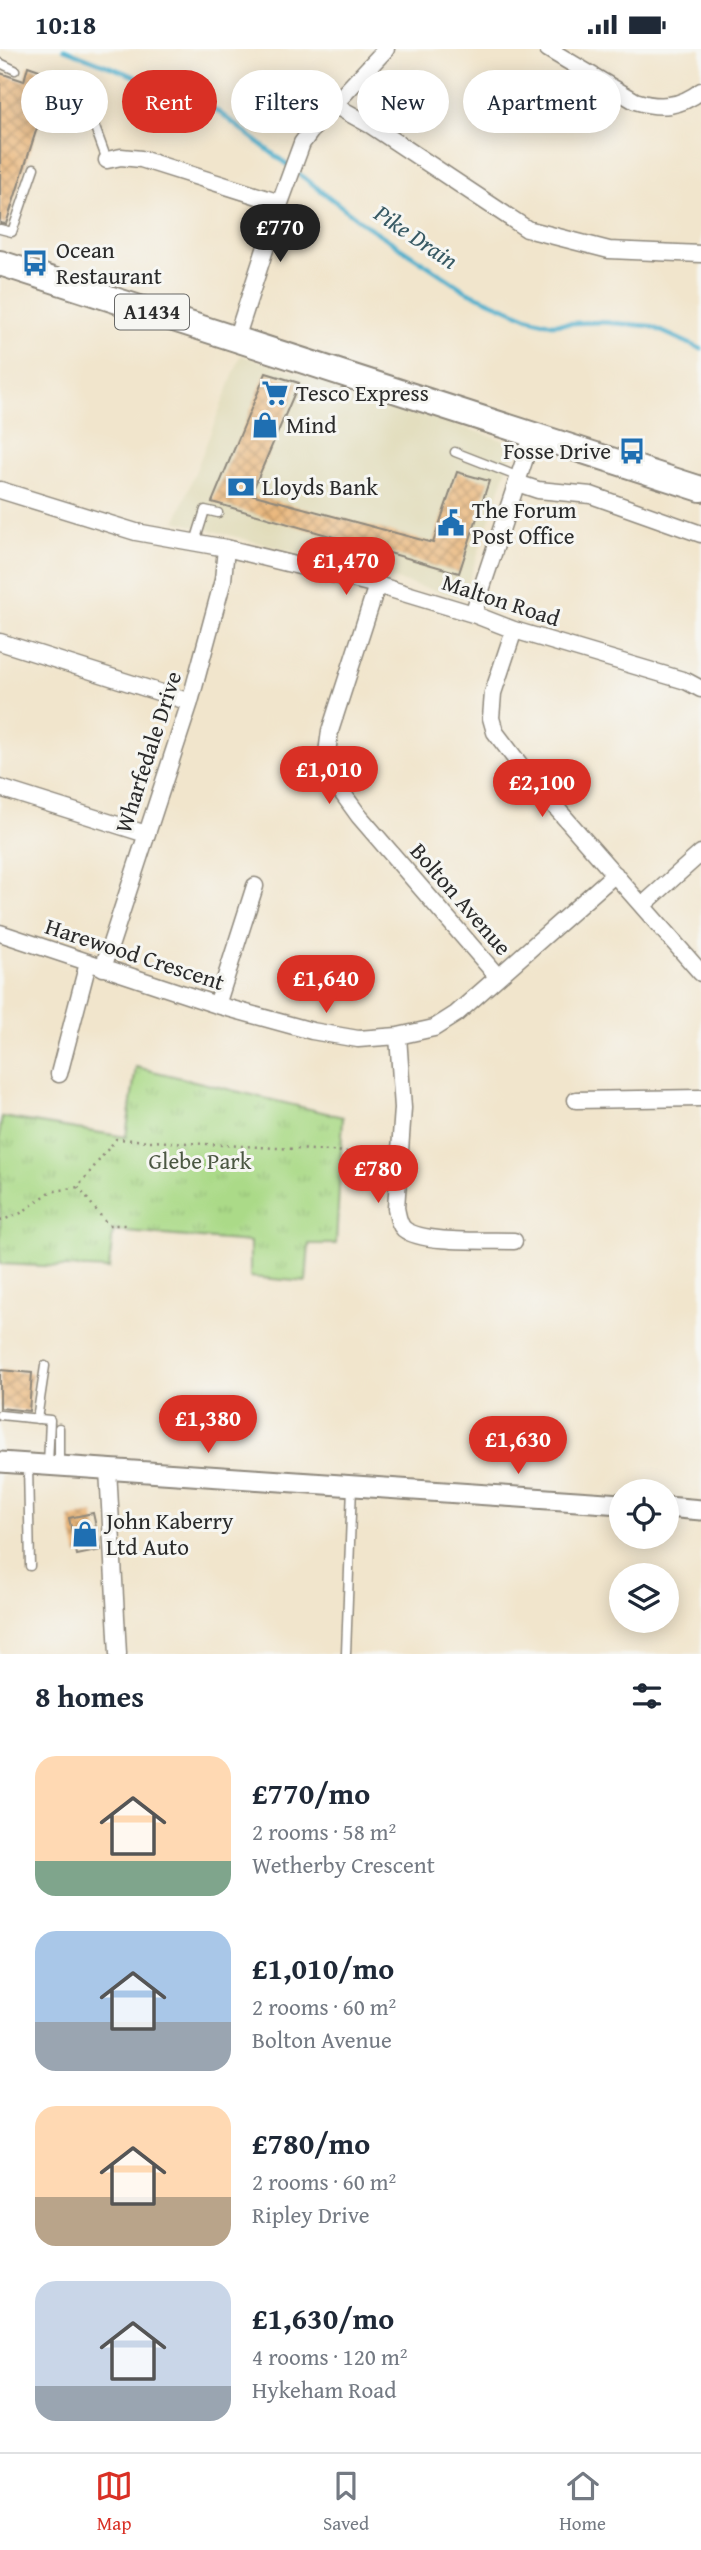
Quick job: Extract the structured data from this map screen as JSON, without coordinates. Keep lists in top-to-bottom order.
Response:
{
  "streets": {
    "main road": ["A1434"],
    "street": [
      "Malton Road",
      "Wharfedale Drive",
      "Bolton Avenue",
      "Harewood Crescent"
    ]
  },
  "crossings": [
    ["Malton Road", "Wharfedale Drive"],
    ["Malton Road", "Bolton Avenue"],
    ["Wharfedale Drive", "Harewood Crescent"],
    ["Bolton Avenue", "Harewood Crescent"]
  ],
  "water": ["Pike Drain"],
  "parks": ["Glebe Park"],
  "places": {
    "bus stop": ["Ocean Restaurant", "Fosse Drive"],
    "supermarket": ["Tesco Express"],
    "shop": ["Mind", "John Kaberry Ltd Auto"],
    "bank": ["Lloyds Bank"],
    "public building": ["The Forum Post Office"]
  },
  "page": {
    "status": "10:18",
    "chip": [
      "Buy",
      "Rent",
      "Filters",
      "New",
      "Apartment"
    ],
    "price": [
      "£770",
      "£1,470",
      "£1,010",
      "£2,100",
      "£1,640",
      "£780",
      "£1,380",
      "£1,630"
    ],
    "heading": "8 homes",
    "list": [
      {
        "name": "£770/mo",
        "note": "2 rooms · 58 m² · Wetherby Crescent"
      },
      {
        "name": "£1,010/mo",
        "note": "2 rooms · 60 m² · Bolton Avenue"
      },
      {
        "name": "£780/mo",
        "note": "2 rooms · 60 m² · Ripley Drive"
      },
      {
        "name": "£1,630/mo",
        "note": "4 rooms · 120 m² · Hykeham Road"
      }
    ],
    "tabs": ["Map", "Saved", "Home"]
  }
}
